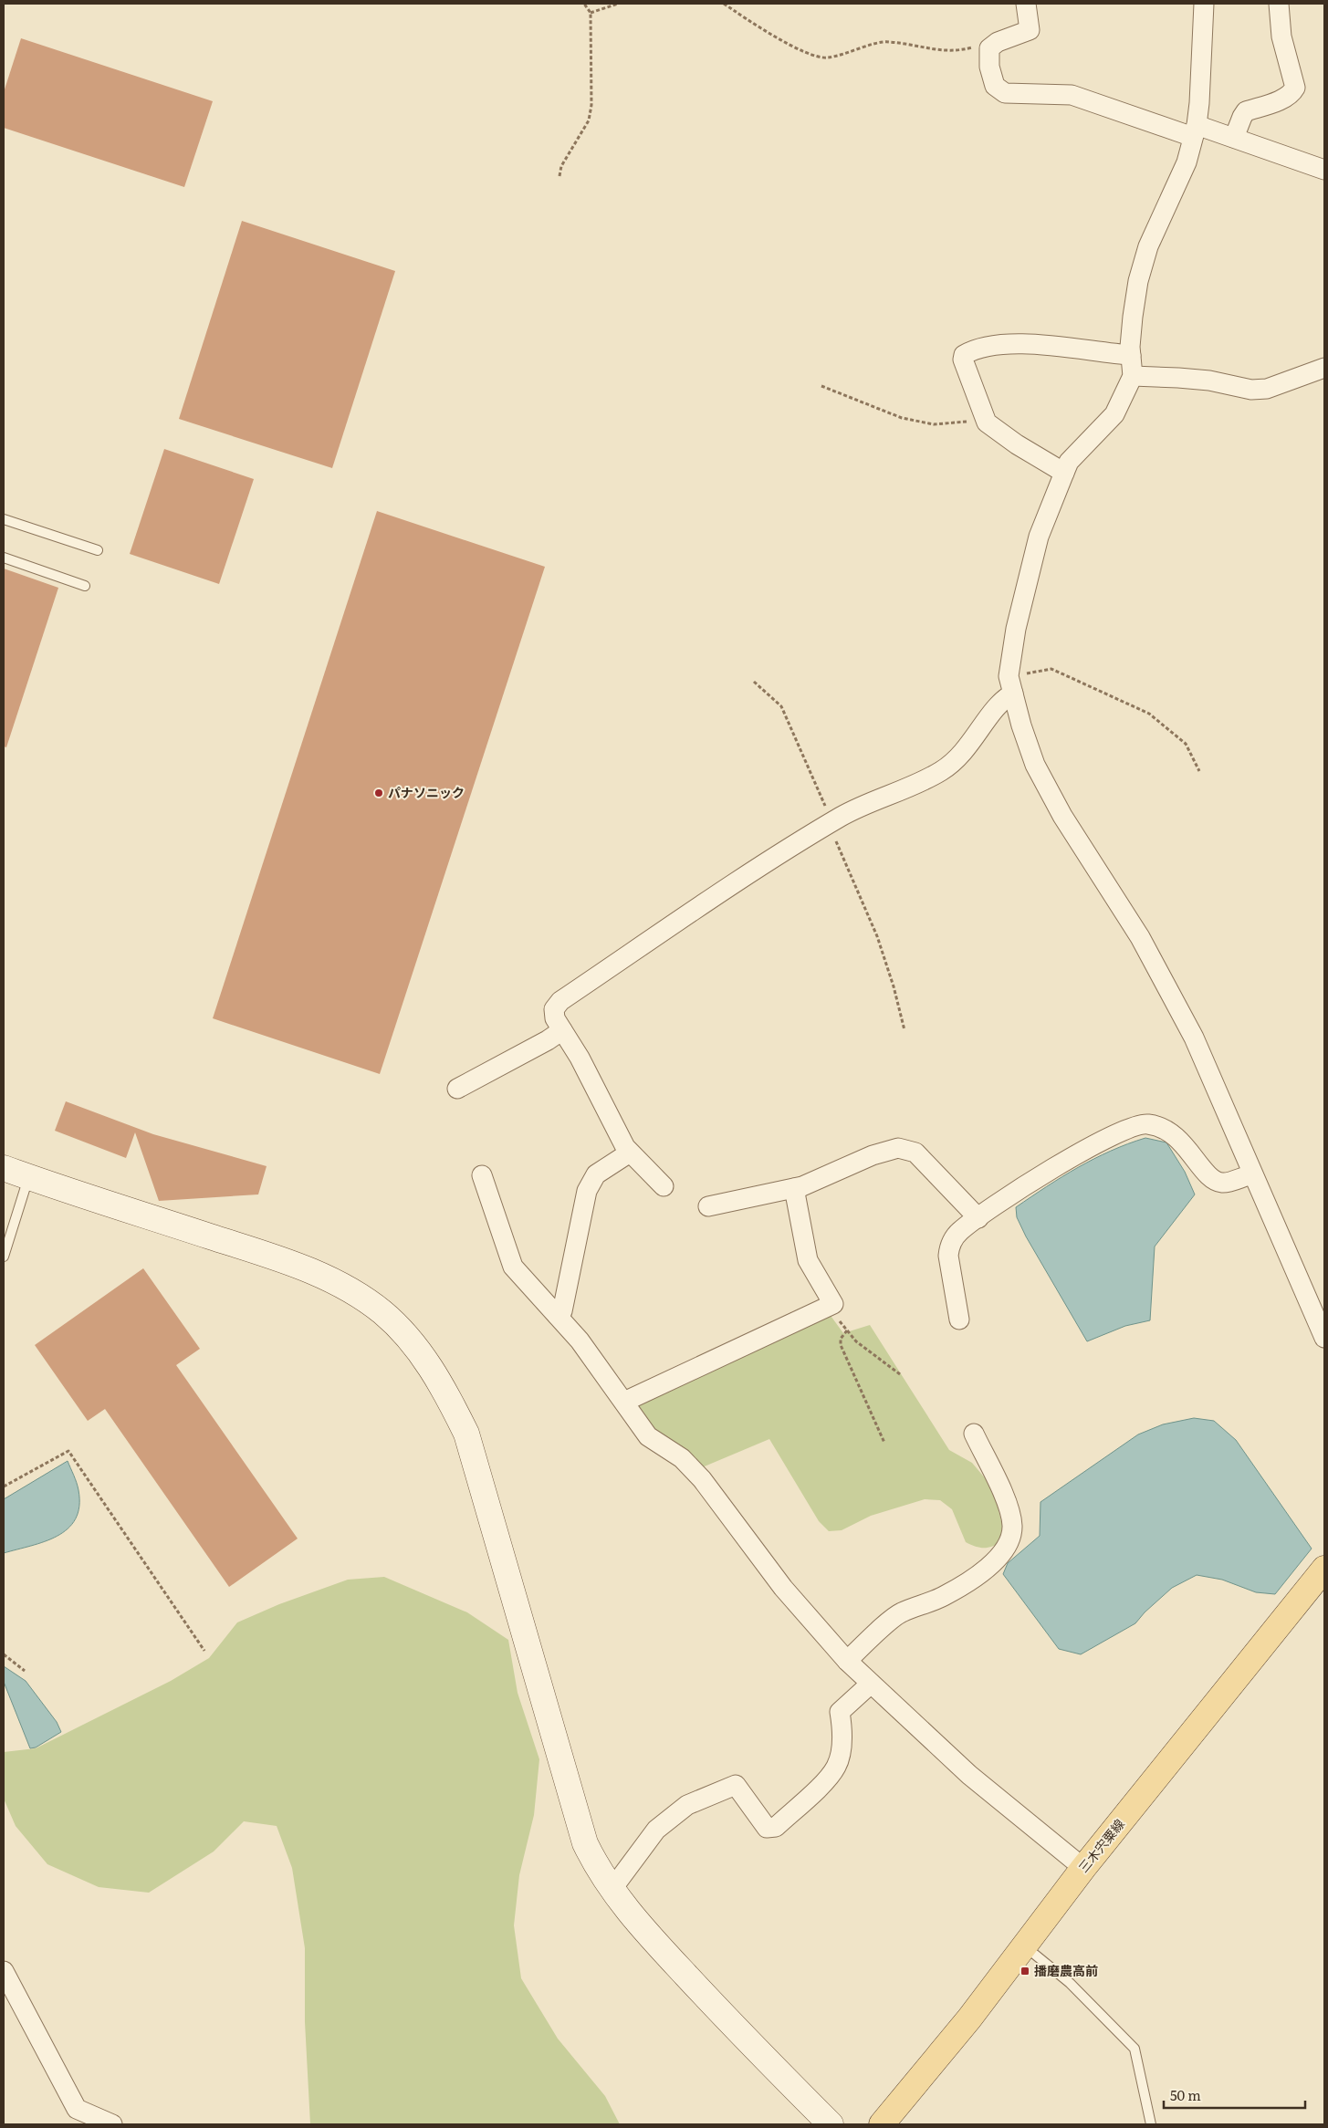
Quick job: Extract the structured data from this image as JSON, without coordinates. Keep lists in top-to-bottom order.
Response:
{
  "streets": {
    "main road": ["三木宍粟線"]
  },
  "places": {
    "other": ["パナソニック"],
    "transit": ["播磨農高前"]
  },
  "scale_bar": "50 m"
}
